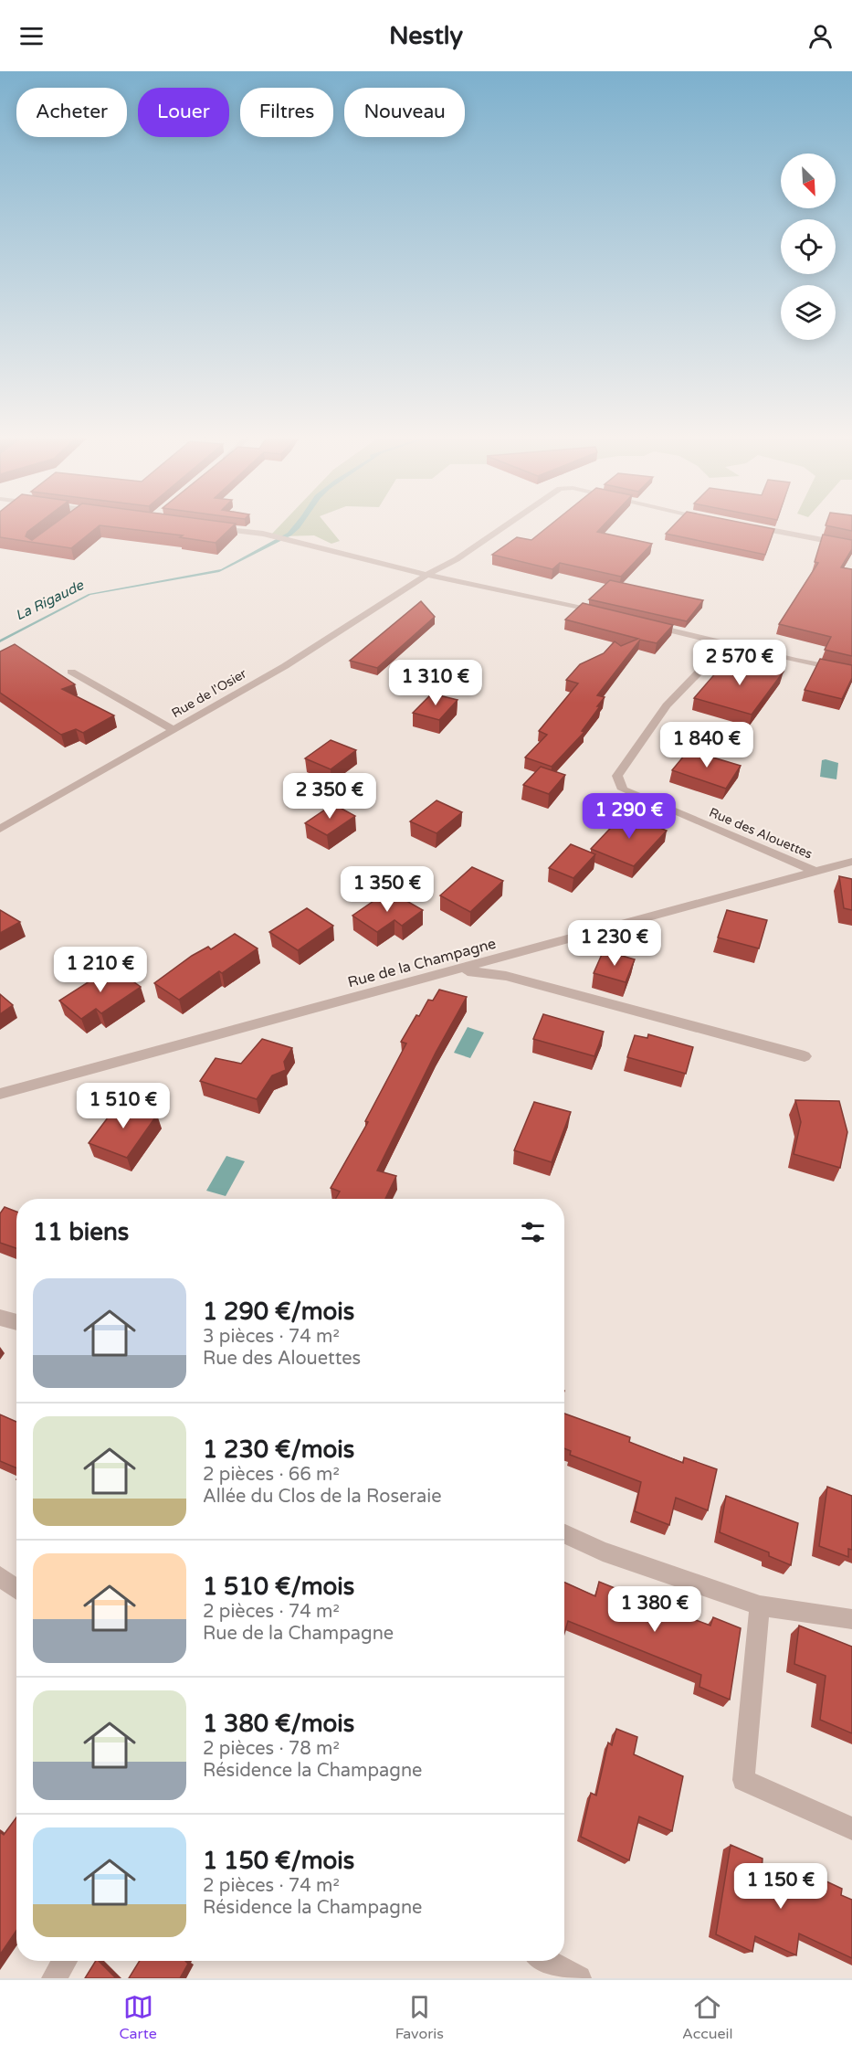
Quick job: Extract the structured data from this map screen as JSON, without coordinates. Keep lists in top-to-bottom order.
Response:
{
  "streets": {
    "street": ["Rue de l'Osier", "Rue des Alouettes", "Rue de la Champagne"]
  },
  "crossings": [
    ["Rue des Alouettes", "Rue de la Champagne"]
  ],
  "water": ["La Rigaude"],
  "north": "bottom right",
  "page": {
    "header": "Nestly",
    "chip": [
      "Acheter",
      "Louer",
      "Filtres",
      "Nouveau"
    ],
    "price": [
      "2 570 €",
      "1 310 €",
      "1 840 €",
      "2 350 €",
      "1 290 €",
      "1 350 €",
      "1 230 €",
      "1 210 €",
      "1 510 €",
      "1 380 €",
      "1 150 €"
    ],
    "heading": "11 biens",
    "list": [
      {
        "name": "1 290 €/mois",
        "note": "3 pièces · 74 m² · Rue des Alouettes"
      },
      {
        "name": "1 230 €/mois",
        "note": "2 pièces · 66 m² · Allée du Clos de la Roseraie"
      },
      {
        "name": "1 510 €/mois",
        "note": "2 pièces · 74 m² · Rue de la Champagne"
      },
      {
        "name": "1 380 €/mois",
        "note": "2 pièces · 78 m² · Résidence la Champagne"
      },
      {
        "name": "1 150 €/mois",
        "note": "2 pièces · 74 m² · Résidence la Champagne"
      }
    ],
    "tabs": ["Carte", "Favoris", "Accueil"]
  }
}
